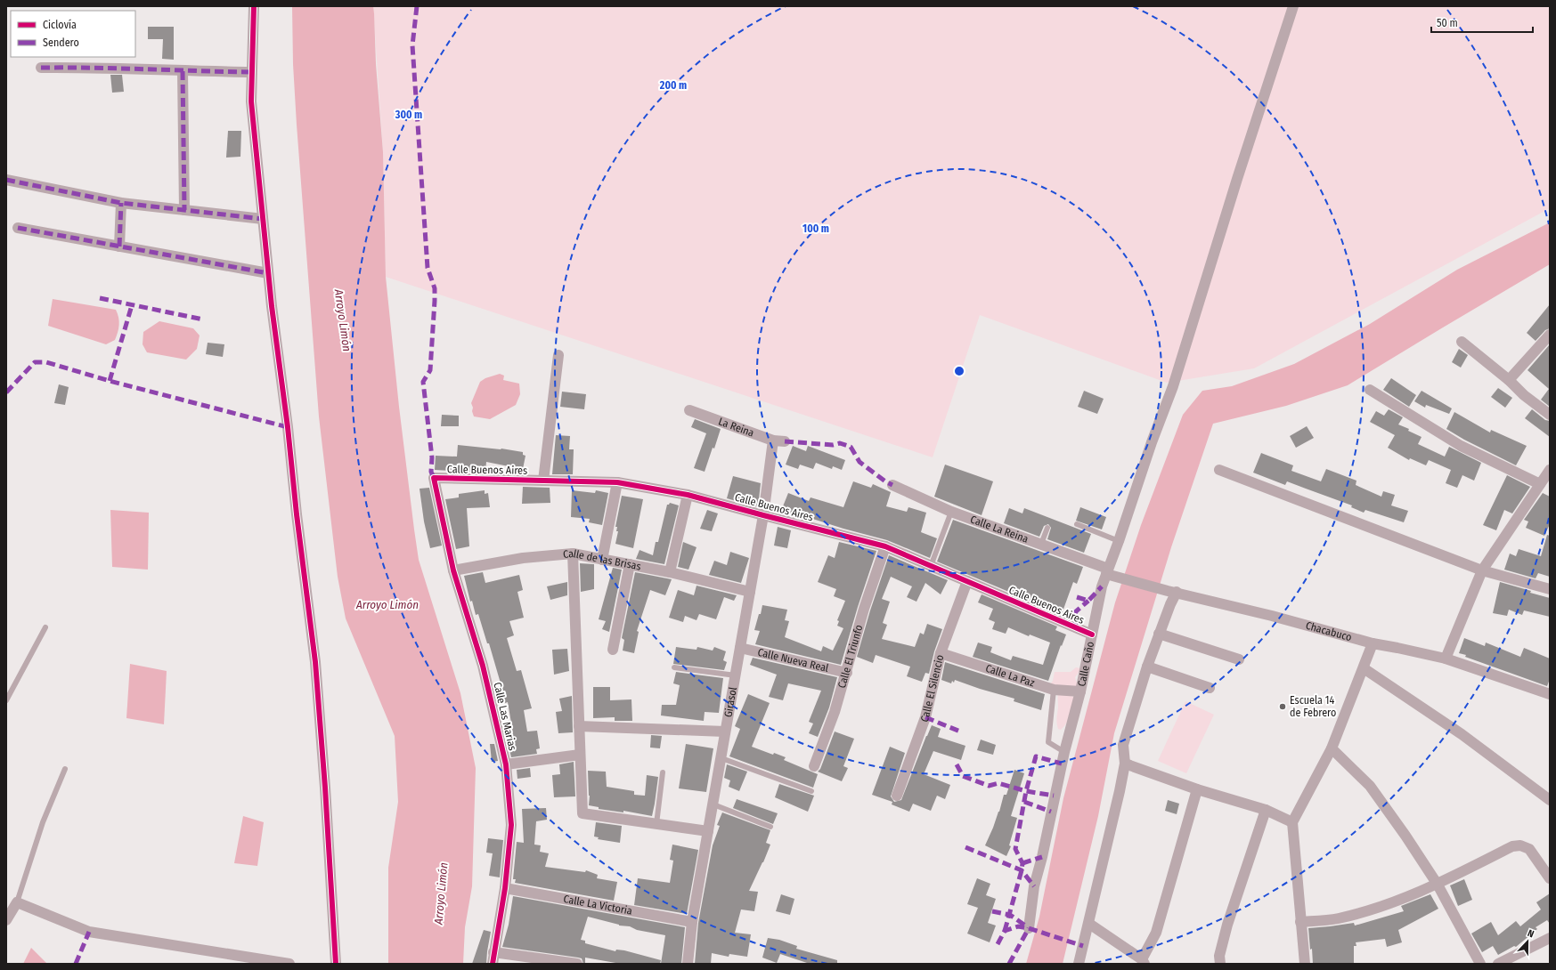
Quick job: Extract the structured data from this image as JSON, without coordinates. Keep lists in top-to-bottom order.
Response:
{
  "streets": {
    "street": [
      "La Reina",
      "Calle Buenos Aires",
      "Calle La Reina",
      "Calle de las Brisas",
      "Chacabuco",
      "Calle El Triunfo",
      "Calle Nueva Real",
      "Calle Caño",
      "Calle La Paz",
      "Calle El Silencio",
      "Girasol",
      "Calle Las Marias",
      "Calle La Victoria"
    ]
  },
  "crossings": [
    ["La Reina", "Girasol"],
    ["Calle Buenos Aires", "Calle El Triunfo"],
    ["Calle Buenos Aires", "Calle Caño"],
    ["Calle Buenos Aires", "Calle El Silencio"],
    ["Calle Buenos Aires", "Girasol"],
    ["Calle Buenos Aires", "Calle Las Marias"],
    ["Calle La Reina", "Chacabuco"],
    ["Calle La Reina", "Calle Caño"],
    ["Calle de las Brisas", "Girasol"],
    ["Calle de las Brisas", "Calle Las Marias"],
    ["Chacabuco", "Calle Caño"],
    ["Calle El Triunfo", "Calle Nueva Real"],
    ["Calle Nueva Real", "Girasol"],
    ["Calle Caño", "Calle La Paz"],
    ["Calle La Paz", "Calle El Silencio"],
    ["Girasol", "Calle La Victoria"],
    ["Calle Las Marias", "Calle La Victoria"]
  ],
  "water": ["Arroyo Limón"],
  "places": ["Escuela 14 de Febrero"],
  "legend": ["Ciclovía", "Sendero"],
  "scale_bar": "50 m",
  "north": "top",
  "rings": ["200 m", "300 m", "100 m"]
}
